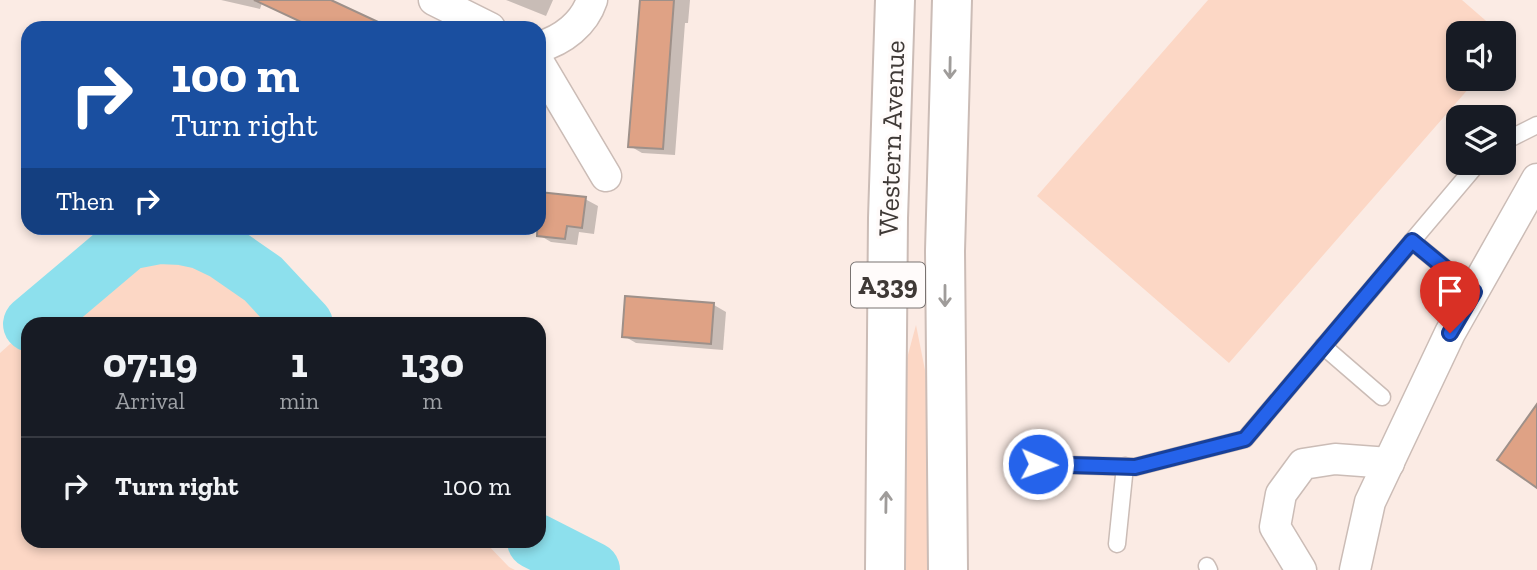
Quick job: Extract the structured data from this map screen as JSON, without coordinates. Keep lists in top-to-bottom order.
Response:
{
  "streets": {
    "highway": ["Western Avenue", "A339"]
  },
  "page": {
    "turn": ["100 m", "Turn right"],
    "then": "Then",
    "eta": [
      "07:19",
      "Arrival",
      "1",
      "min",
      "130",
      "m"
    ],
    "list": [
      {
        "name": "Turn right",
        "value": "100 m"
      }
    ]
  }
}
